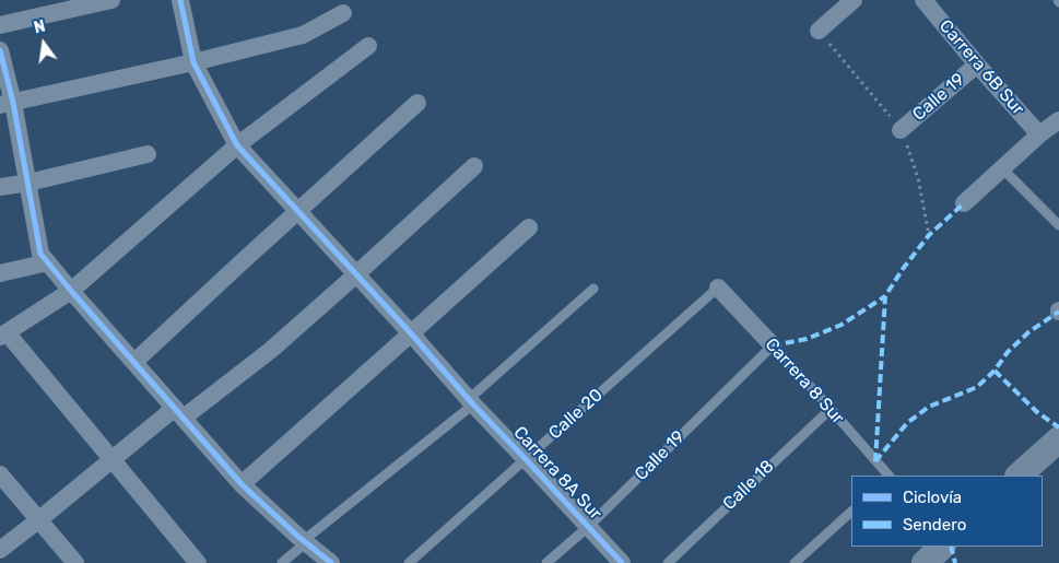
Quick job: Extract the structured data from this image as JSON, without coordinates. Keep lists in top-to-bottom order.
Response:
{
  "streets": {
    "street": [
      "Carrera 6B Sur",
      "Calle 19",
      "Carrera 8 Sur",
      "Carrera 8A Sur"
    ],
    "lane": ["Calle 20", "Calle 18"]
  },
  "crossings": [
    ["Carrera 6B Sur", "Calle 19"],
    ["Calle 19", "Carrera 8 Sur"],
    ["Calle 19", "Carrera 8A Sur"],
    ["Carrera 8 Sur", "Calle 20"],
    ["Carrera 8 Sur", "Calle 18"],
    ["Calle 20", "Carrera 8A Sur"]
  ],
  "legend": ["Ciclovía", "Sendero"],
  "north": "top"
}
